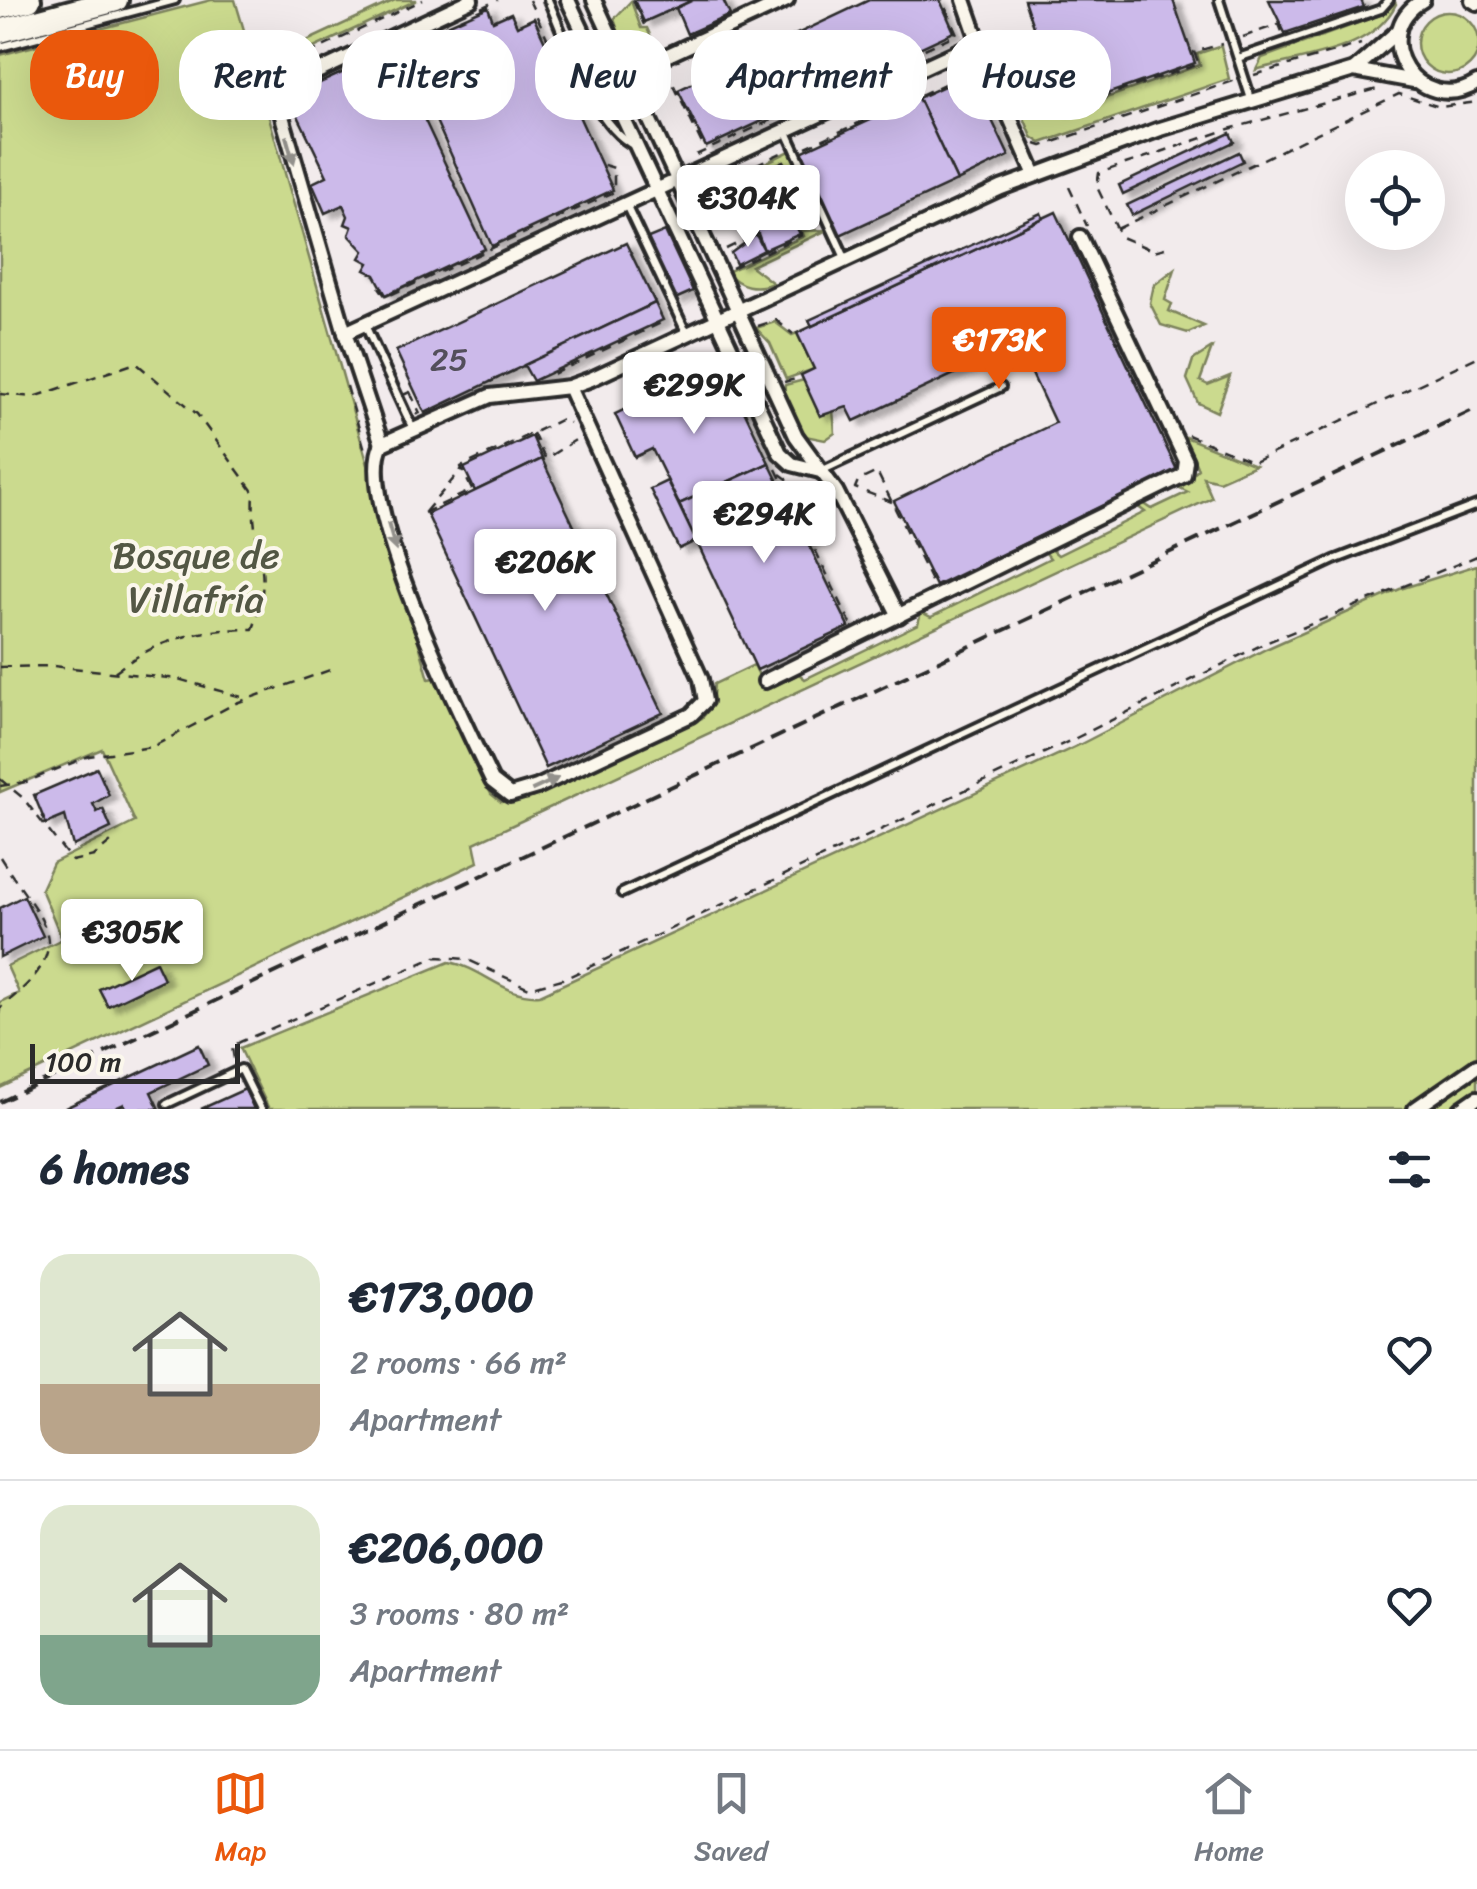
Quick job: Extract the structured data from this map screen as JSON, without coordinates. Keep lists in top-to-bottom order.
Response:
{
  "parks": ["Bosque de Villafría"],
  "house_numbers": ["25"],
  "scale_bar": "100 m",
  "page": {
    "chip": [
      "Buy",
      "Rent",
      "Filters",
      "New",
      "Apartment",
      "House"
    ],
    "price": [
      "€304K",
      "€173K",
      "€299K",
      "€294K",
      "€206K",
      "€305K"
    ],
    "scale": "100 m",
    "heading": "6 homes",
    "list": [
      {
        "name": "€173,000",
        "note": "2 rooms · 66 m² · Apartment"
      },
      {
        "name": "€206,000",
        "note": "3 rooms · 80 m² · Apartment"
      }
    ],
    "tabs": ["Map", "Saved", "Home"]
  }
}
